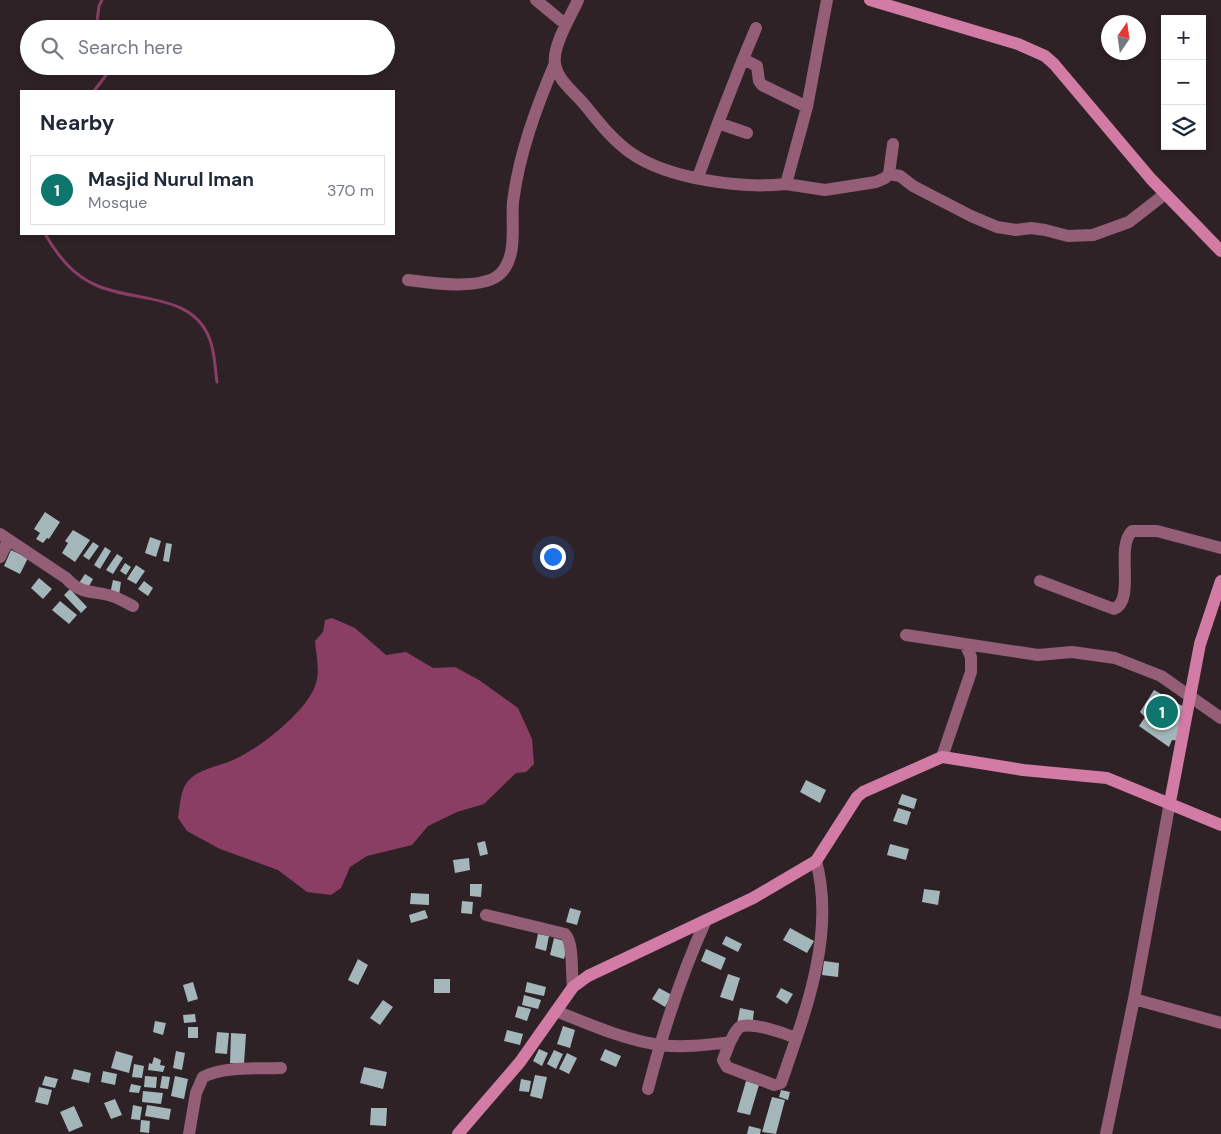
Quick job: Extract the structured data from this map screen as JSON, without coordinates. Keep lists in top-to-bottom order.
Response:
{
  "north": "top",
  "page": {
    "map_buttons": ["+", "−"],
    "search": "Search here",
    "heading": "Nearby",
    "list": [
      {
        "mark": "1",
        "name": "Masjid Nurul Iman",
        "note": "Mosque",
        "value": "370 m"
      }
    ],
    "pins": "1"
  }
}
